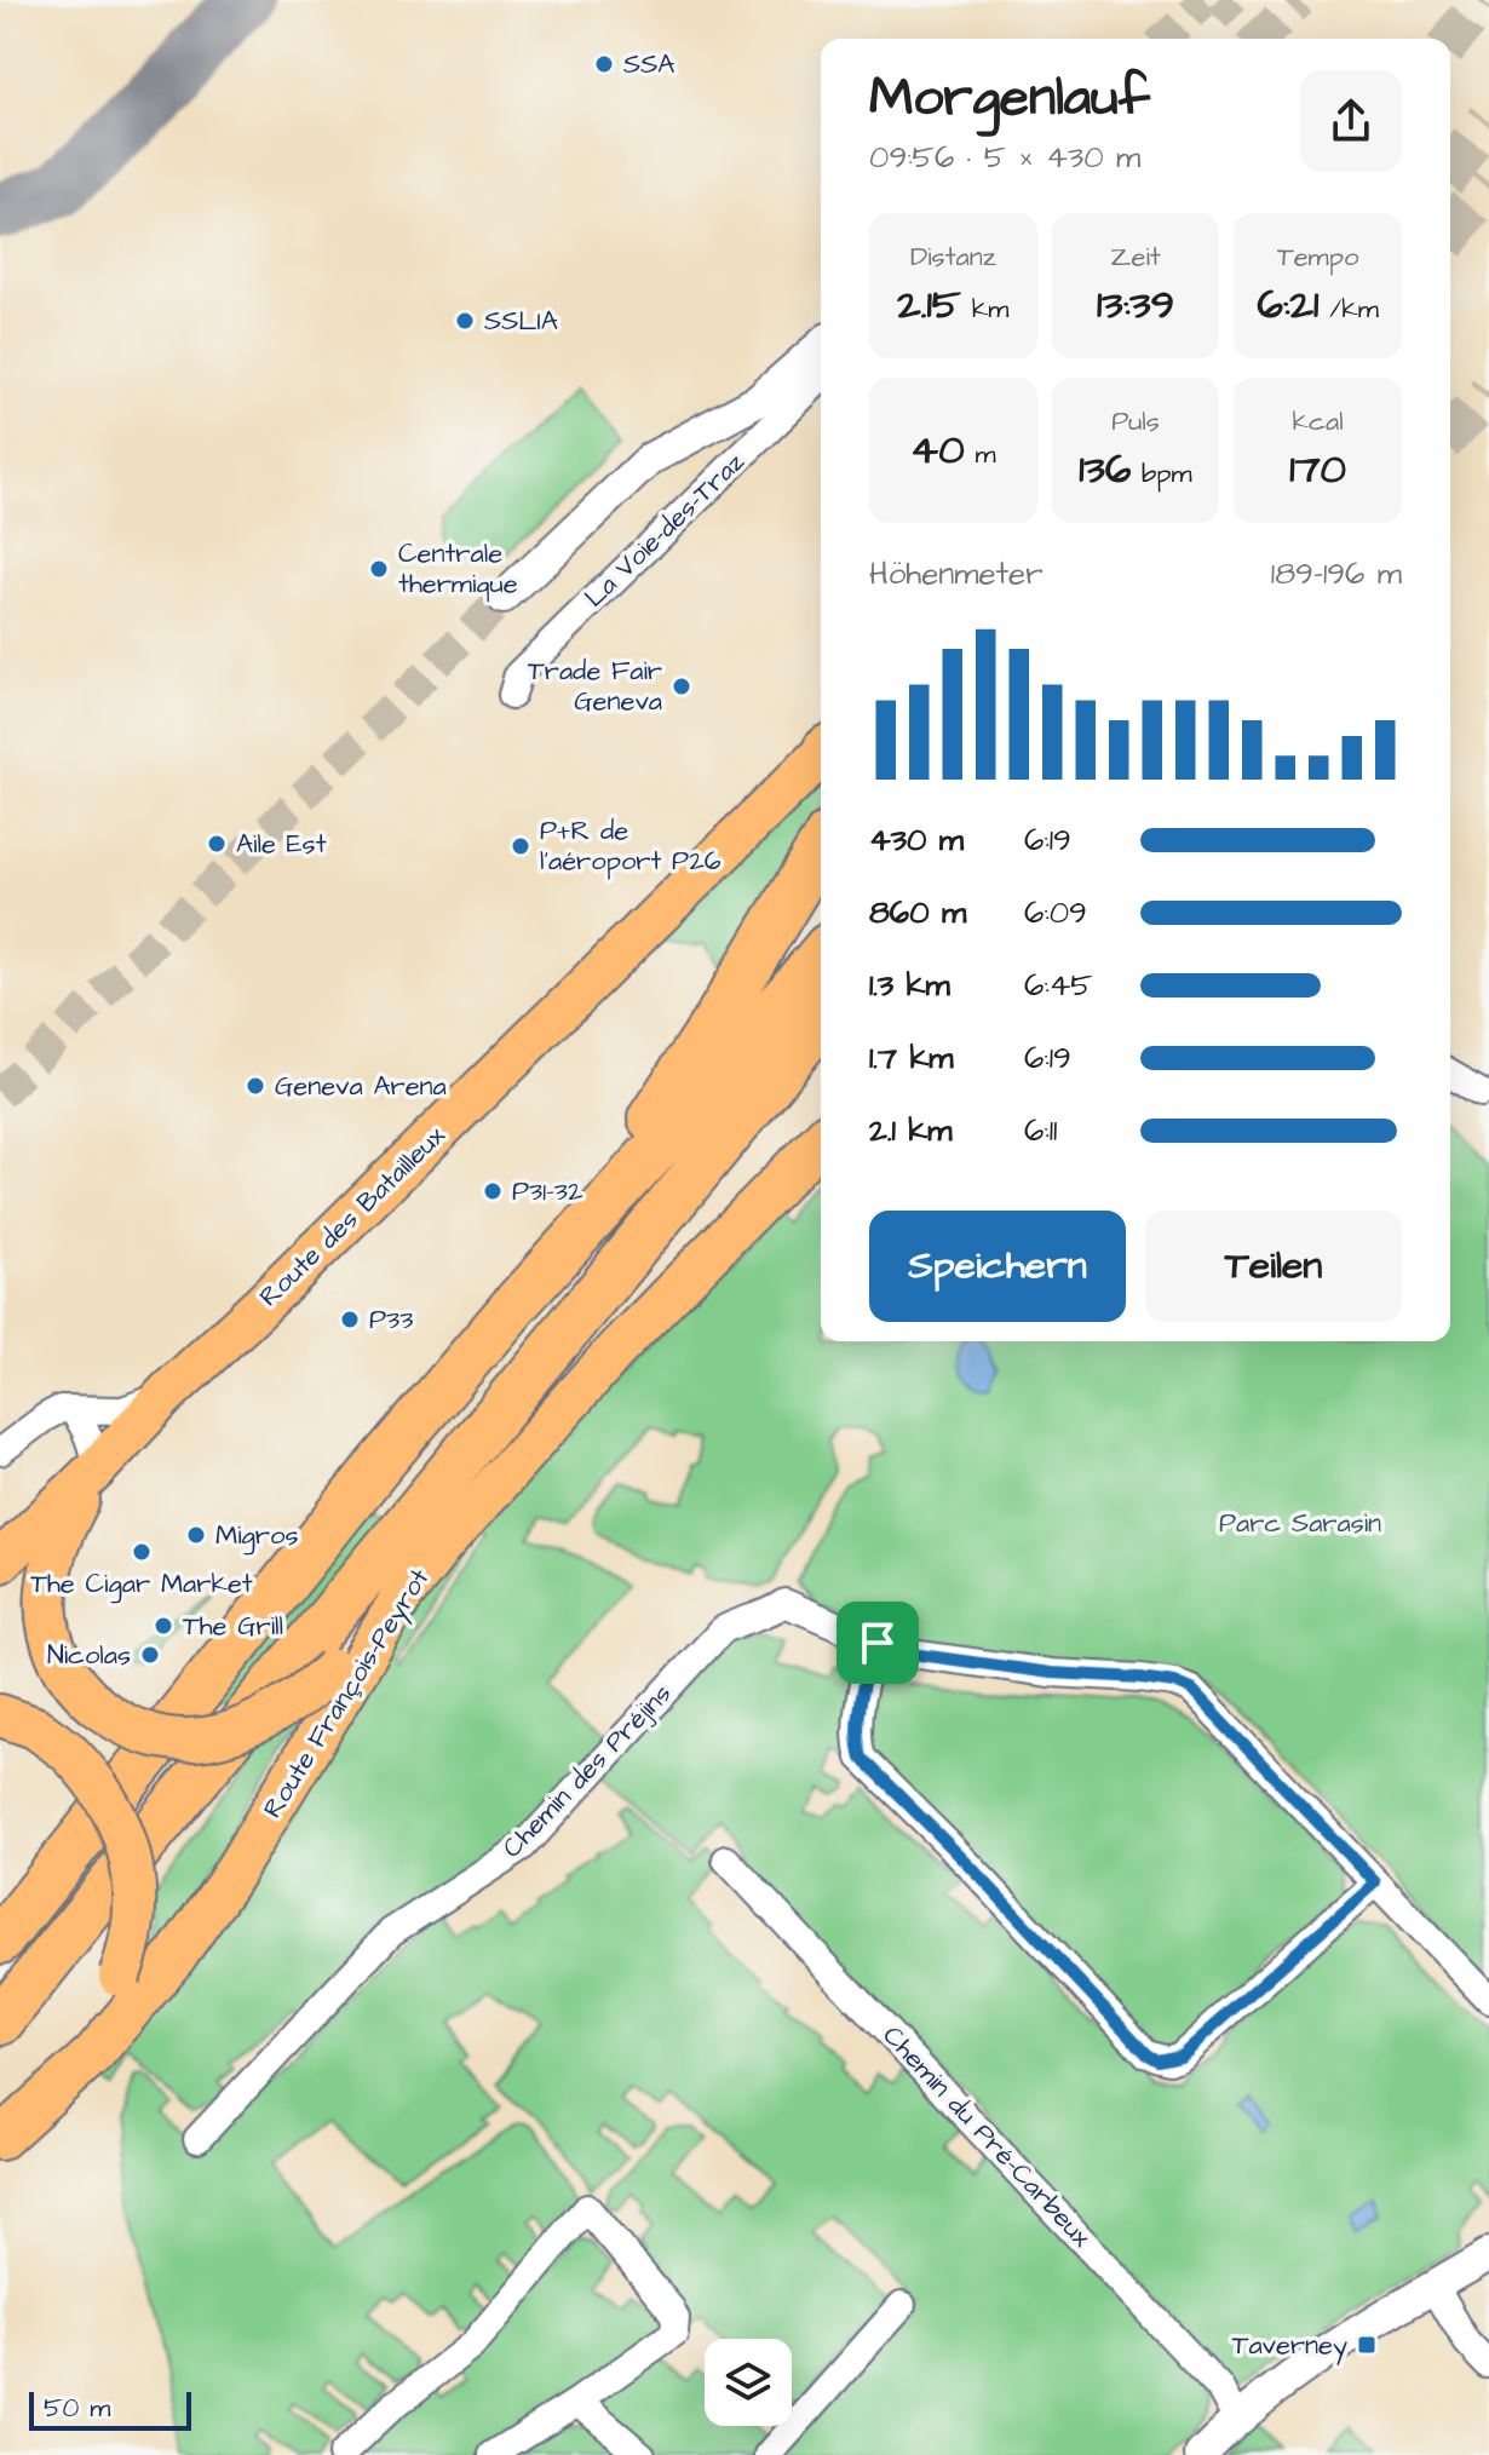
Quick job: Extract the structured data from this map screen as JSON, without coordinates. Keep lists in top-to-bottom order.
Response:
{
  "streets": {
    "main road": ["Route des Batailleux", "Route François-Peyrot"],
    "street": ["La Voie-des-Traz", "Chemin des Préjins", "Chemin du Pré-Carbeux"]
  },
  "parks": ["Parc Sarasin"],
  "places": {
    "other": [
      "SSA",
      "SSLIA",
      "Centrale thermique",
      "Trade Fair Geneva",
      "Aile Est",
      "P+R de l'aéroport P26",
      "Geneva Arena",
      "P31-32",
      "P33",
      "Migros",
      "The Cigar Market",
      "The Grill",
      "Nicolas"
    ],
    "transit": ["Taverney"]
  },
  "scale_bar": "50 m",
  "page": {
    "heading": ["Morgenlauf", "09:56 · 5 × 430 m"],
    "stats": [
      ["Distanz", "2.15 km"],
      ["Zeit", "13:39"],
      ["Tempo", "6:21 /km"],
      ["40 m"],
      ["Puls", "136 bpm"],
      ["kcal", "170"]
    ],
    "chart": ["Höhenmeter", "189–196 m"],
    "list": [
      {
        "name": "430 m",
        "note": "6:19"
      },
      {
        "name": "860 m",
        "note": "6:09"
      },
      {
        "name": "1.3 km",
        "note": "6:45"
      },
      {
        "name": "1.7 km",
        "note": "6:19"
      },
      {
        "name": "2.1 km",
        "note": "6:11"
      }
    ],
    "buttons": ["Speichern", "Teilen"],
    "scale": "50 m"
  }
}
